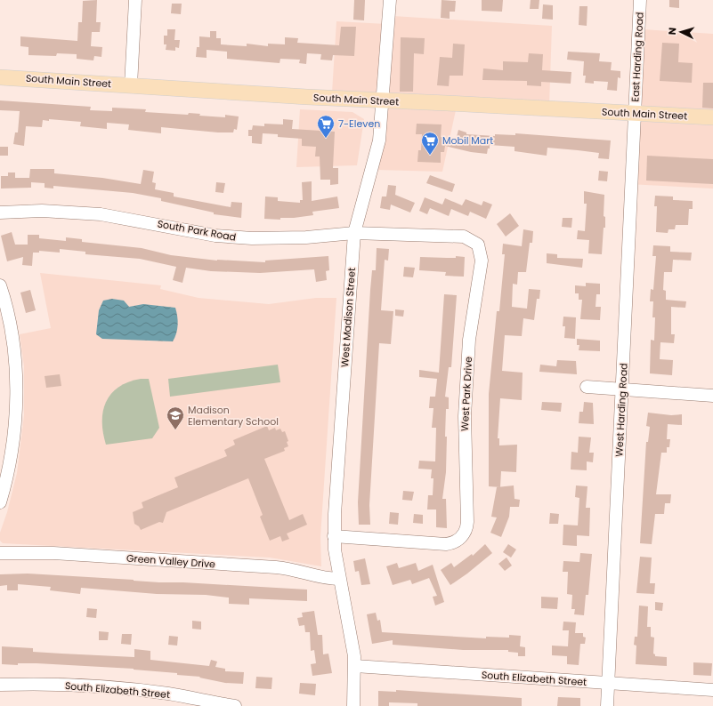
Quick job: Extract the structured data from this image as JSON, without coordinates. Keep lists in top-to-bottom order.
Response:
{
  "streets": {
    "main road": ["South Main Street"],
    "street": [
      "East Harding Road",
      "South Park Road",
      "West Madison Street",
      "West Park Drive",
      "West Harding Road",
      "Green Valley Drive",
      "South Elizabeth Street"
    ]
  },
  "crossings": [
    ["East Harding Road", "South Main Street"],
    ["East Harding Road", "West Harding Road"],
    ["South Main Street", "West Madison Street"],
    ["South Main Street", "West Harding Road"],
    ["South Park Road", "West Madison Street"],
    ["South Park Road", "West Park Drive"],
    ["West Madison Street", "West Park Drive"],
    ["West Madison Street", "Green Valley Drive"],
    ["West Harding Road", "South Elizabeth Street"]
  ],
  "places": {
    "supermarket": ["7-Eleven", "Mobil Mart"],
    "school or university": ["Madison Elementary School"]
  },
  "north": "left"
}
